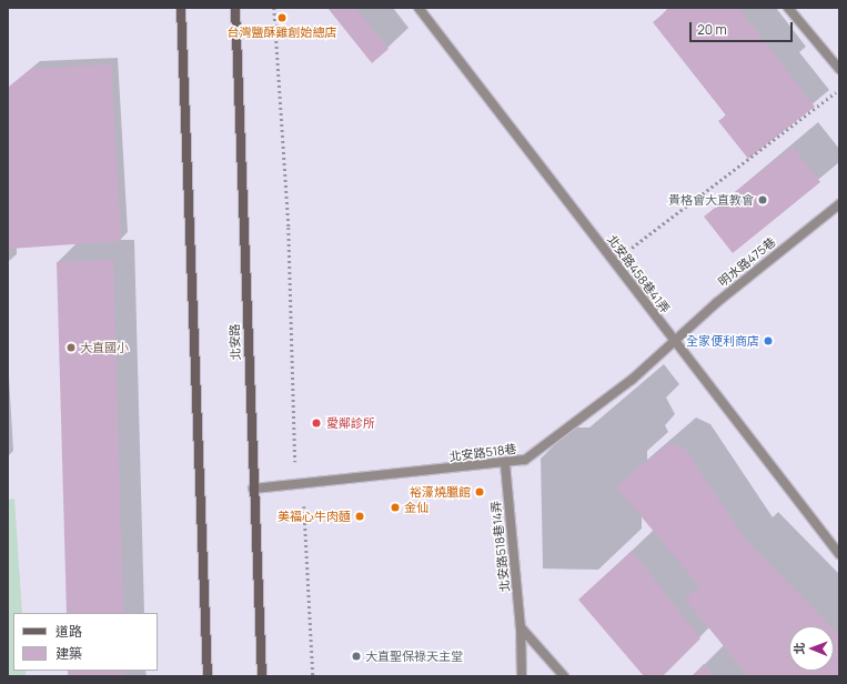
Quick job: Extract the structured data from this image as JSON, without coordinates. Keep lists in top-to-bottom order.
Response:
{
  "streets": {
    "main road": ["北安路"],
    "street": [
      "明水路475巷",
      "北安路458巷41弄",
      "北安路518巷",
      "北安路518巷14弄"
    ]
  },
  "crossings": [
    ["明水路475巷", "北安路458巷41弄"],
    ["明水路475巷", "北安路518巷"],
    ["北安路458巷41弄", "北安路518巷"],
    ["北安路", "北安路518巷"],
    ["北安路518巷", "北安路518巷14弄"]
  ],
  "places": [
    "台灣鹽酥雞創始總店",
    "貴格會大直教會",
    "全家便利商店",
    "大直國小",
    "愛鄰診所",
    "裕濠燒臘館",
    "金仙",
    "美福心牛肉麵",
    "大直聖保祿天主堂"
  ],
  "legend": ["道路", "建築"],
  "scale_bar": "20 m",
  "north": "left"
}
